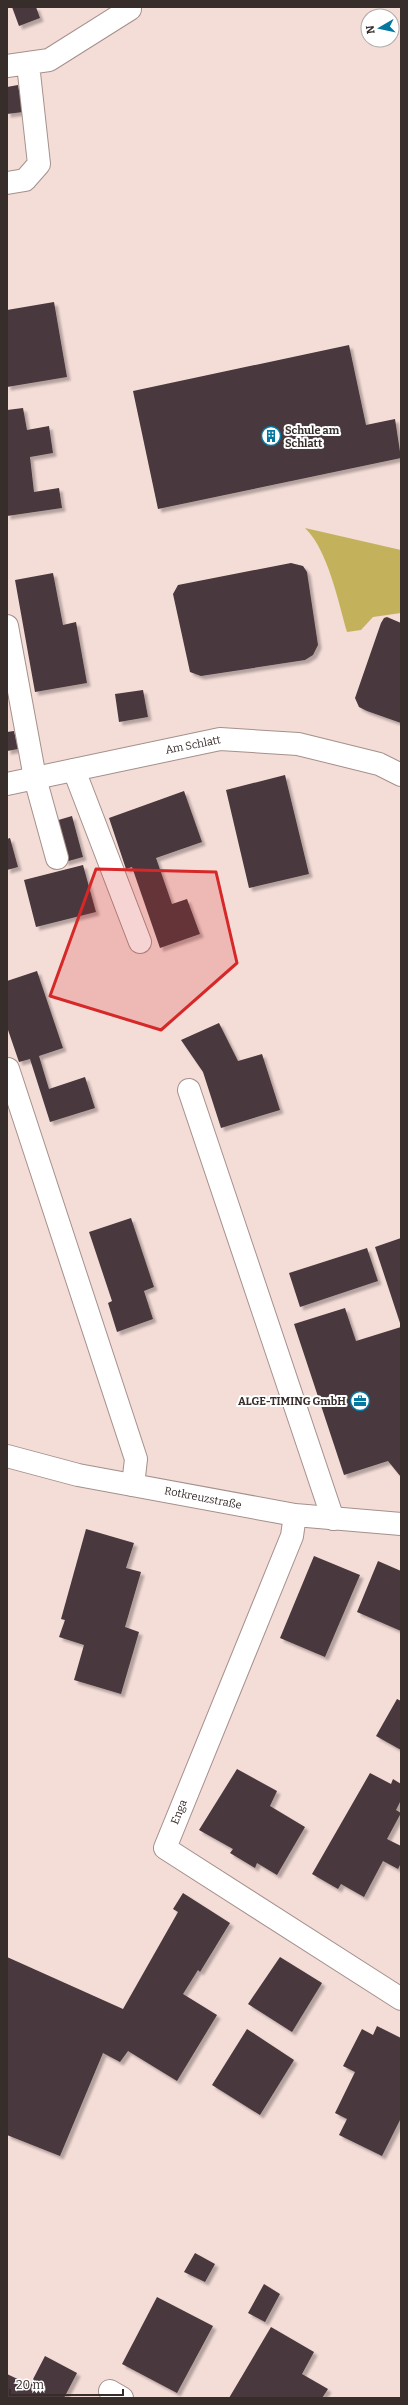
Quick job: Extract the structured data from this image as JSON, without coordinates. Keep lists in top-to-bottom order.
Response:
{
  "streets": {
    "street": ["Am Schlatt", "Rotkreuzstraße", "Enga"]
  },
  "crossings": [
    ["Rotkreuzstraße", "Enga"]
  ],
  "places": {
    "building": ["Schule am Schlatt"],
    "office": ["ALGE-TIMING GmbH"]
  },
  "scale_bar": "20 m",
  "north": "left"
}
